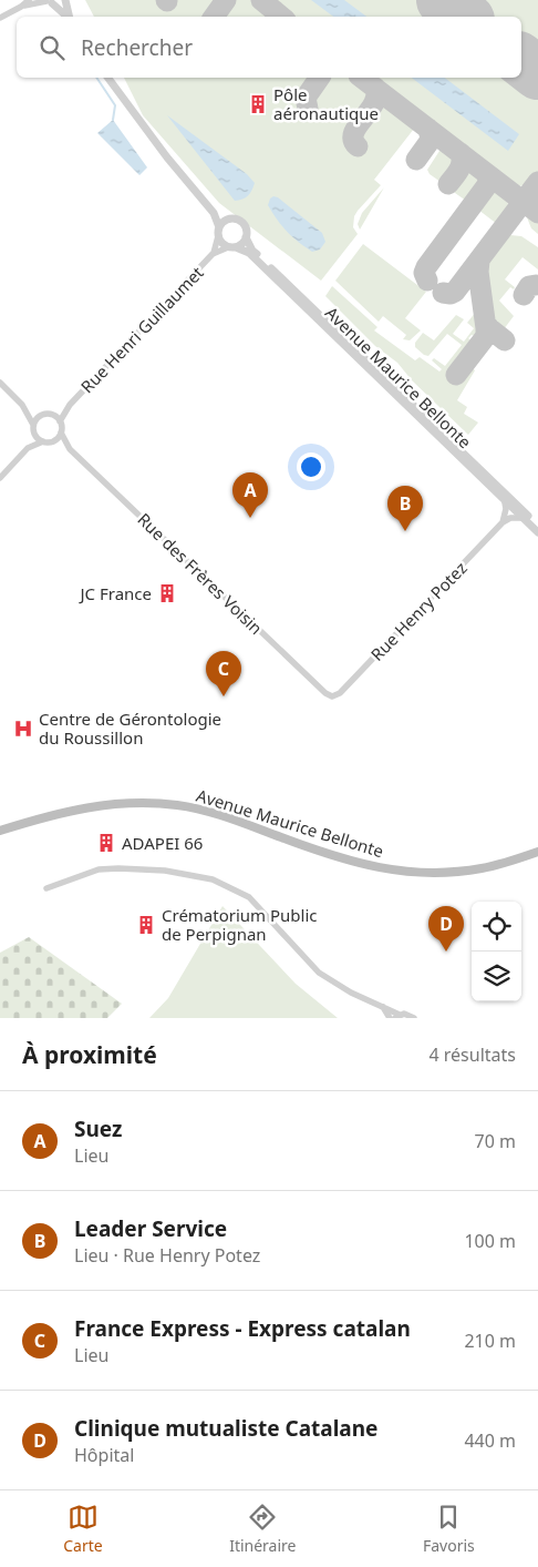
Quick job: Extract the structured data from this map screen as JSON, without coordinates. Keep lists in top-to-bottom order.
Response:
{
  "streets": {
    "main road": ["Avenue Maurice Bellonte"],
    "street": ["Rue Henri Guillaumet", "Rue des Frères Voisin", "Rue Henry Potez"]
  },
  "crossings": [
    ["Rue Henri Guillaumet", "Avenue Maurice Bellonte"],
    ["Rue Henri Guillaumet", "Rue des Frères Voisin"],
    ["Rue des Frères Voisin", "Rue Henry Potez"]
  ],
  "places": {
    "building": [
      "Pôle aéronautique",
      "JC France",
      "ADAPEI 66",
      "Crématorium Public de Perpignan"
    ],
    "hospital": ["Centre de Gérontologie du Roussillon"]
  },
  "page": {
    "search": "Rechercher",
    "pins": [
      "A",
      "B",
      "C",
      "D"
    ],
    "heading": ["À proximité", "4 résultats"],
    "list": [
      {
        "mark": "A",
        "name": "Suez",
        "note": "Lieu",
        "value": "70 m"
      },
      {
        "mark": "B",
        "name": "Leader Service",
        "note": "Lieu · Rue Henry Potez",
        "value": "100 m"
      },
      {
        "mark": "C",
        "name": "France Express - Express catalan",
        "note": "Lieu",
        "value": "210 m"
      },
      {
        "mark": "D",
        "name": "Clinique mutualiste Catalane",
        "note": "Hôpital",
        "value": "440 m"
      }
    ],
    "nav": ["Carte", "Itinéraire", "Favoris"]
  }
}
